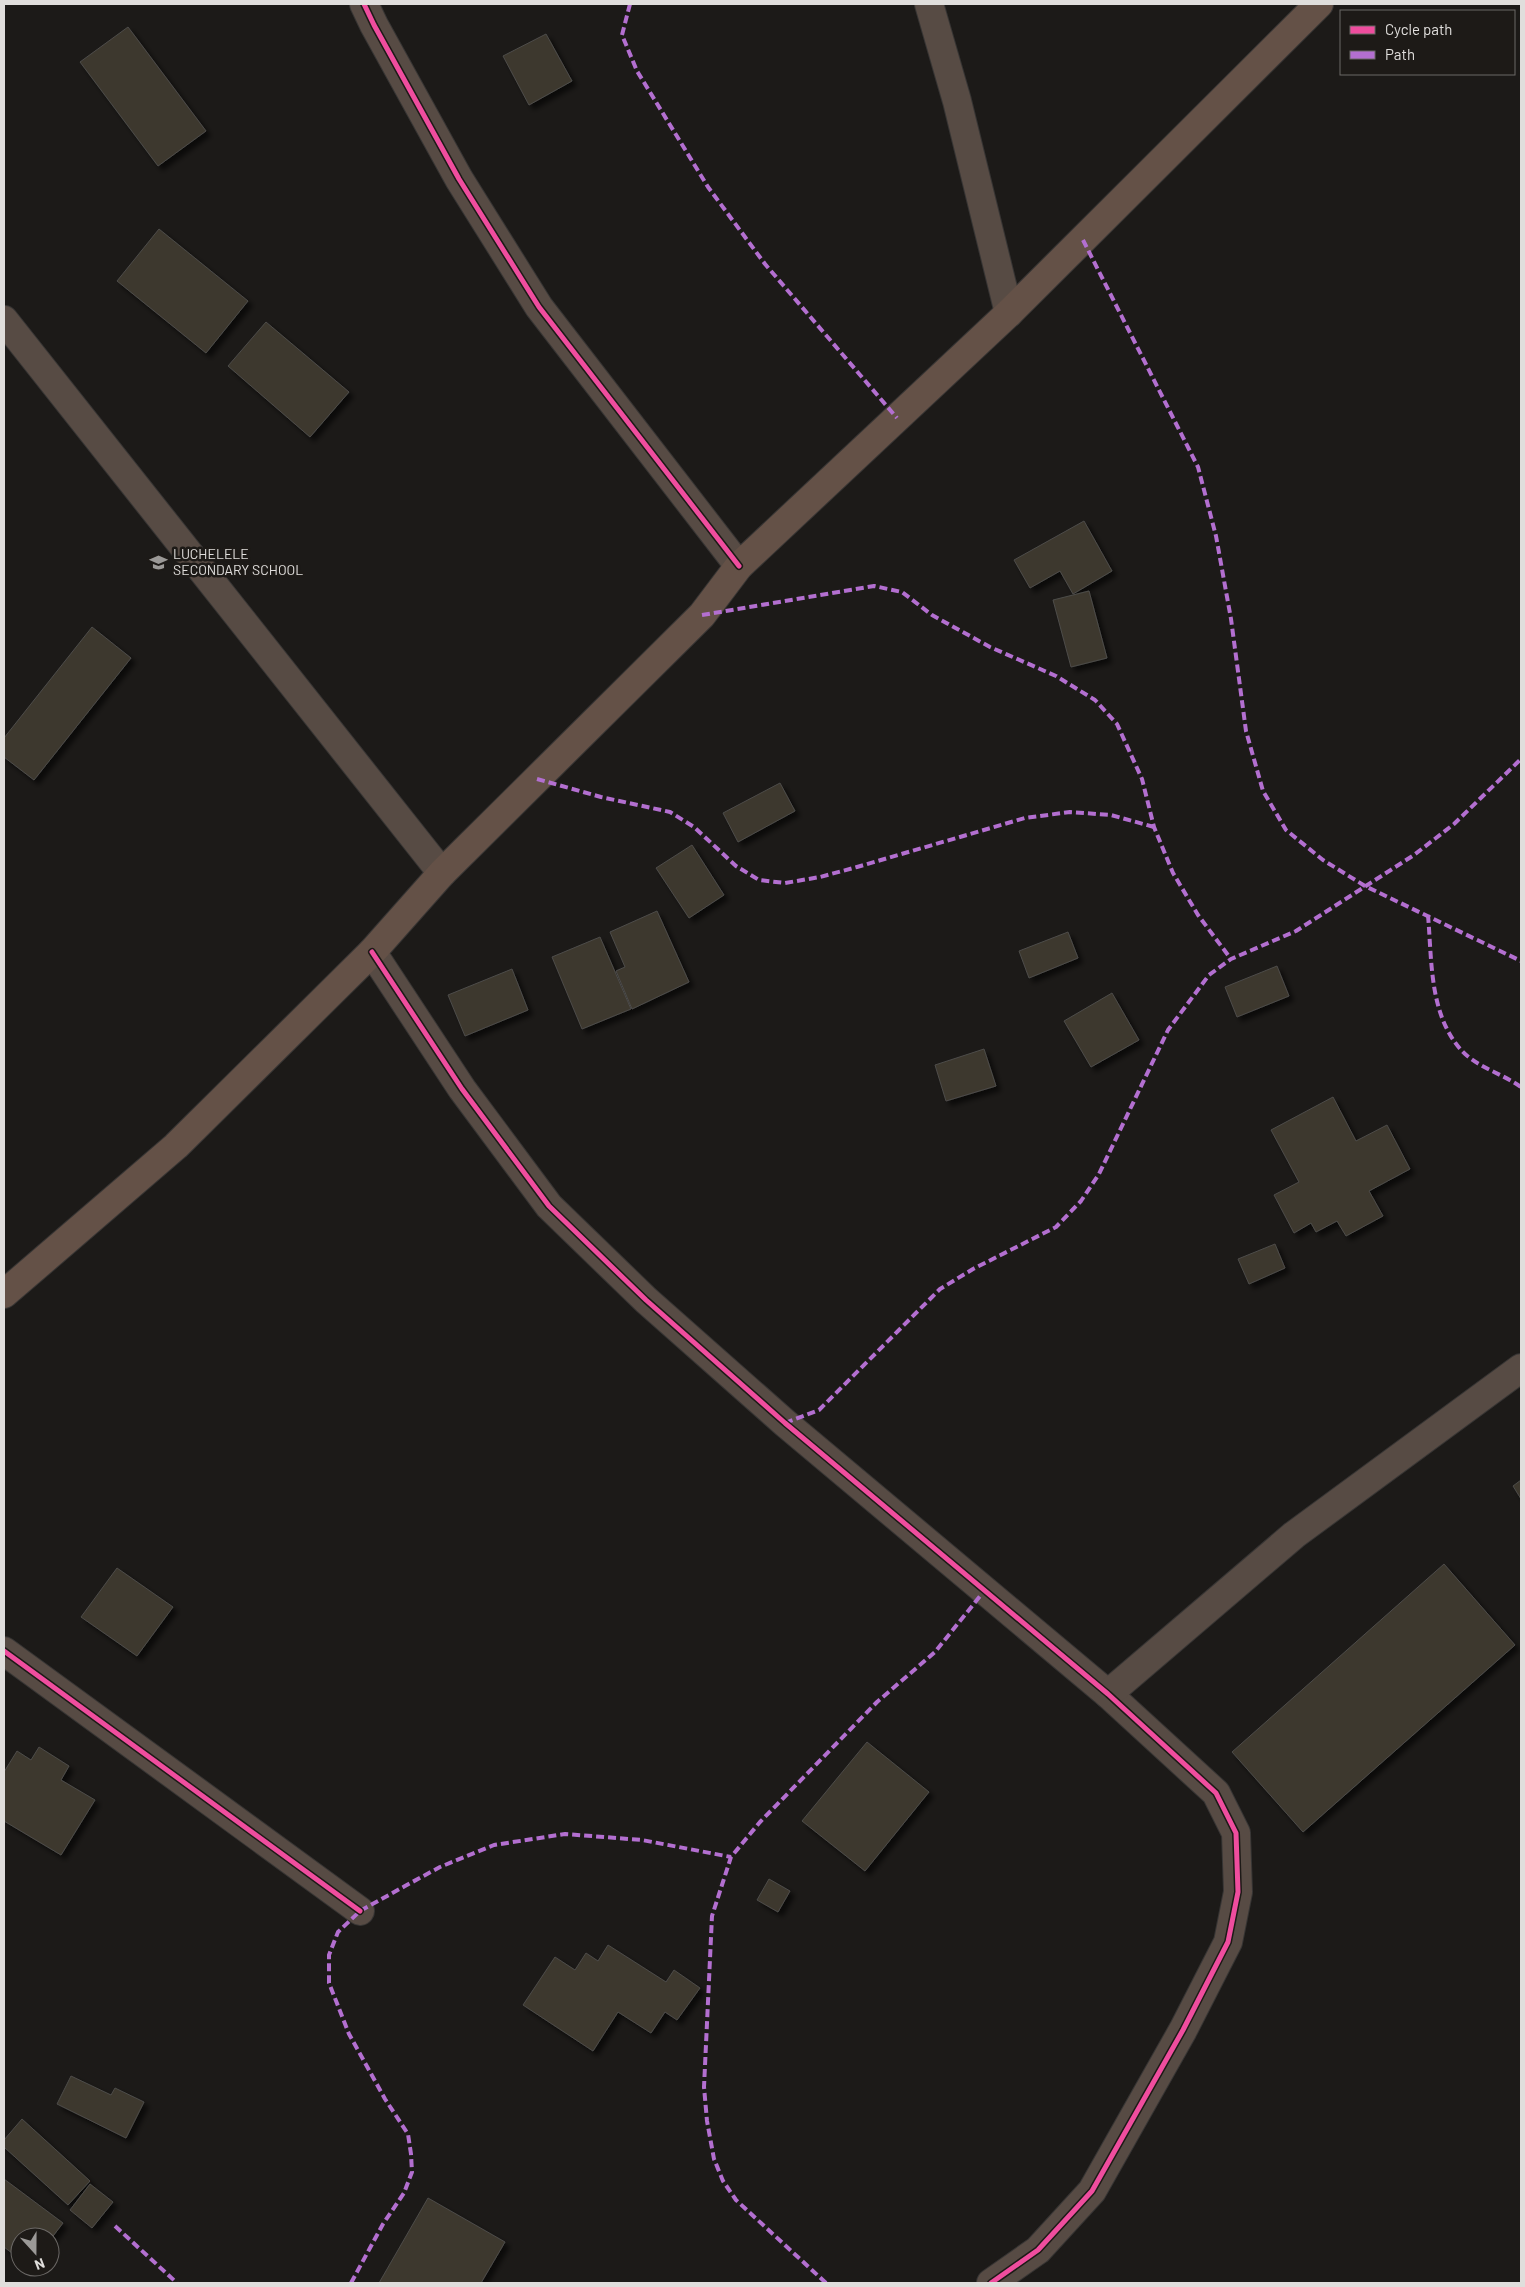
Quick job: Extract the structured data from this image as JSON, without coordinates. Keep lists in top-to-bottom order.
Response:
{
  "places": {
    "school or university": ["LUCHELELE SECONDARY SCHOOL"]
  },
  "legend": ["Cycle path", "Path"],
  "north": "bottom"
}
